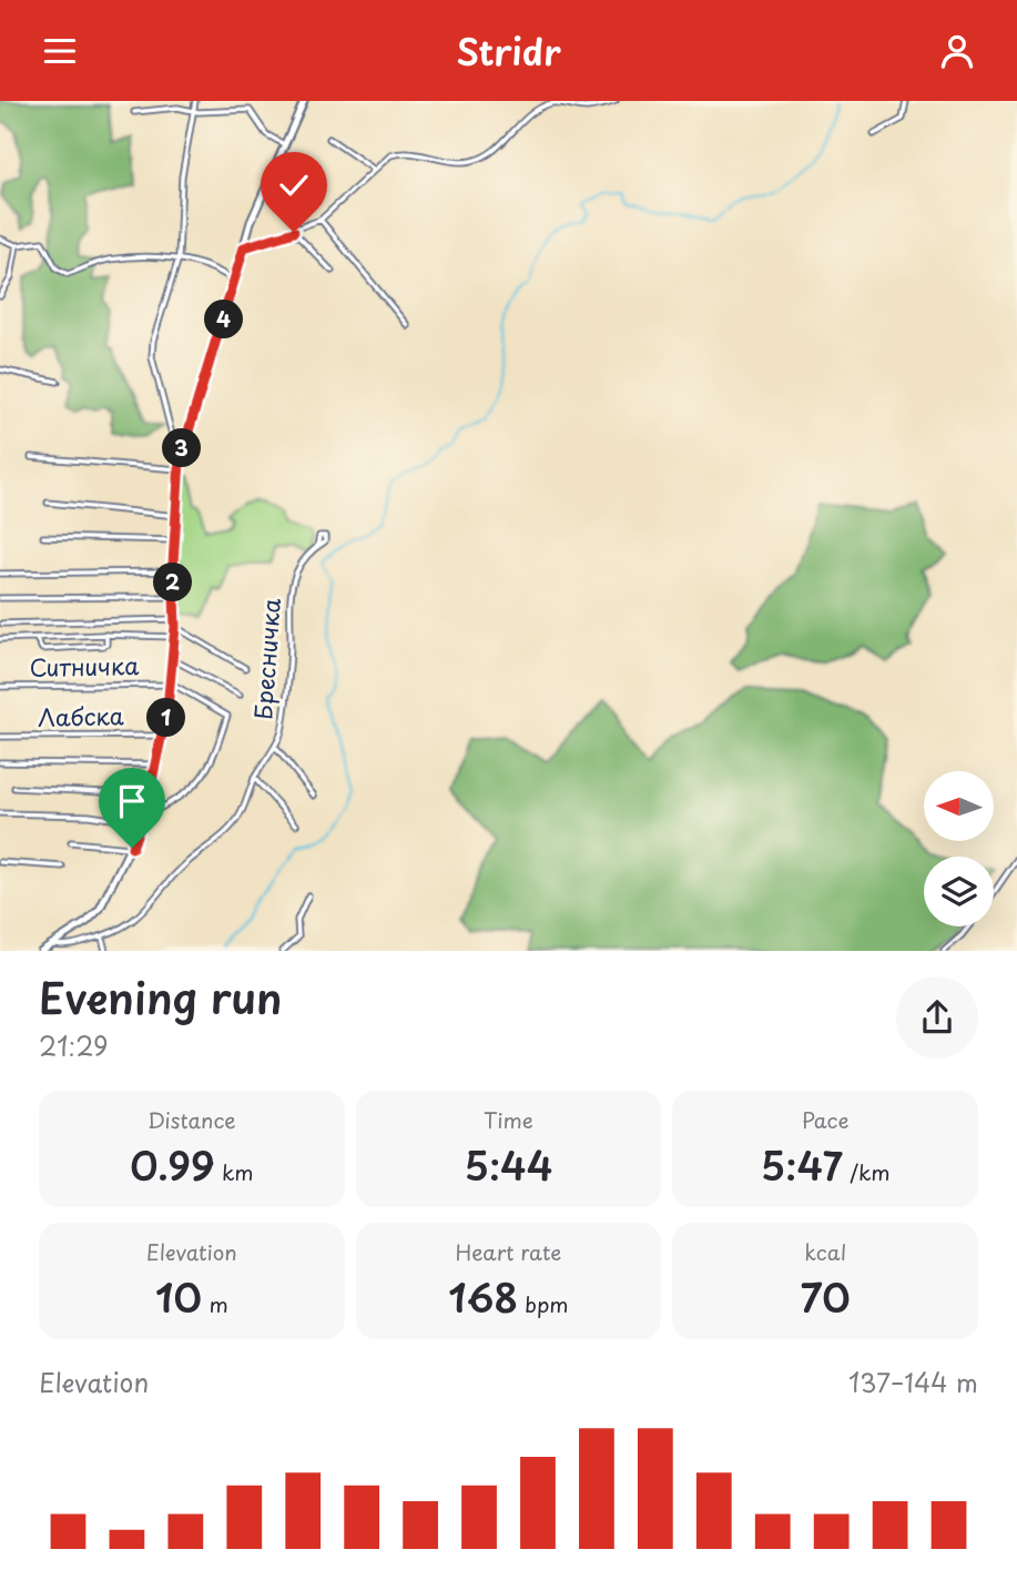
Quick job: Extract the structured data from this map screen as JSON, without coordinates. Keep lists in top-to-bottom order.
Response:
{
  "streets": {
    "street": ["Бресничка", "Ситничка", "Лабска"]
  },
  "north": "left",
  "page": {
    "header": "Stridr",
    "pins": [
      "4",
      "3",
      "2",
      "1"
    ],
    "heading": ["Evening run", "21:29"],
    "stats": [
      ["Distance", "0.99 km"],
      ["Time", "5:44"],
      ["Pace", "5:47 /km"],
      ["Elevation", "10 m"],
      ["Heart rate", "168 bpm"],
      ["kcal", "70"]
    ],
    "chart": ["Elevation", "137–144 m"]
  }
}
